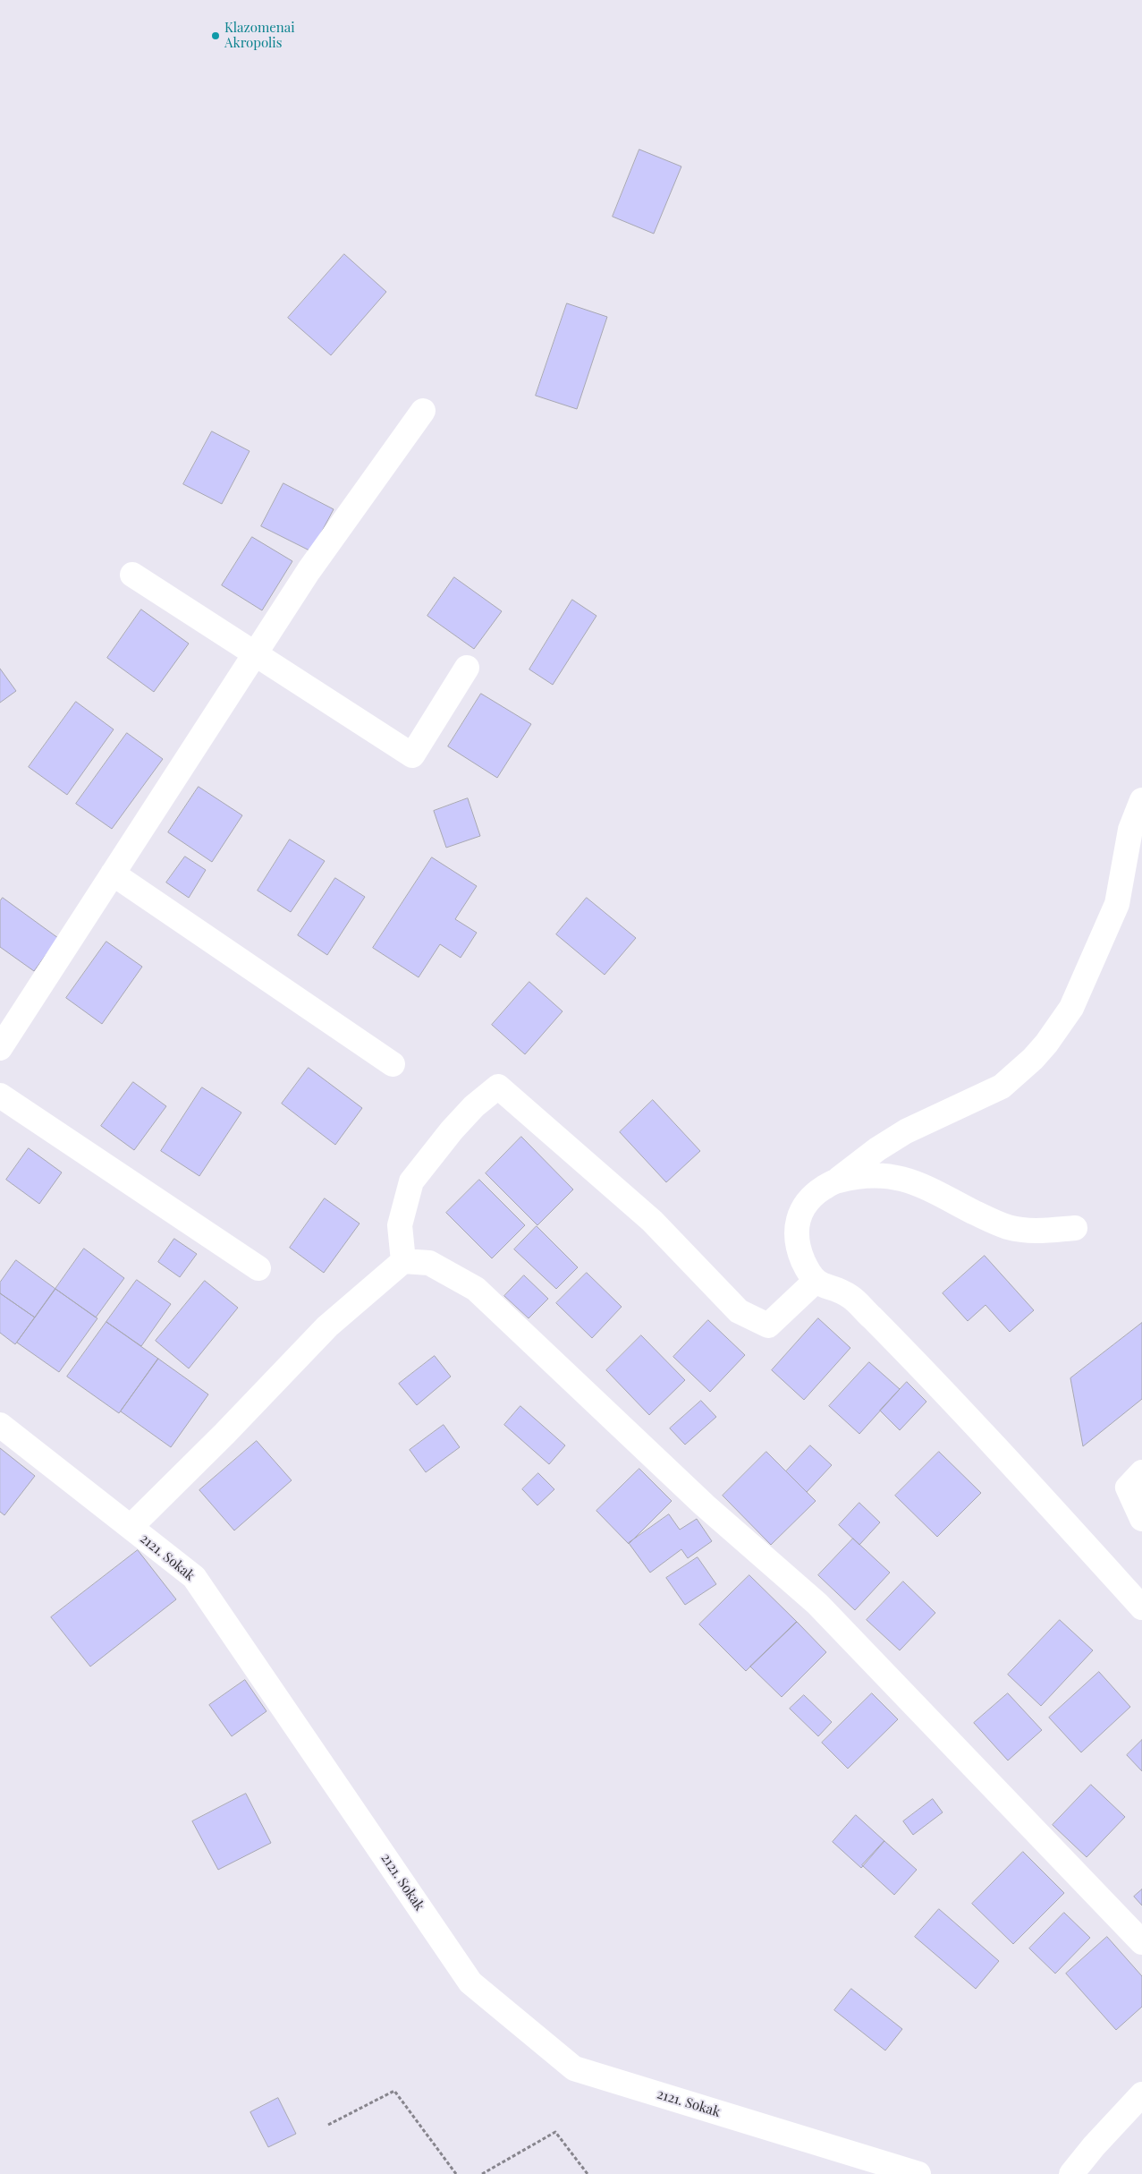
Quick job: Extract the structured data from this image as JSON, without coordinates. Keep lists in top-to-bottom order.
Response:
{
  "streets": {
    "street": ["2121. Sokak"]
  },
  "places": ["Klazomenai Akropolis"]
}
